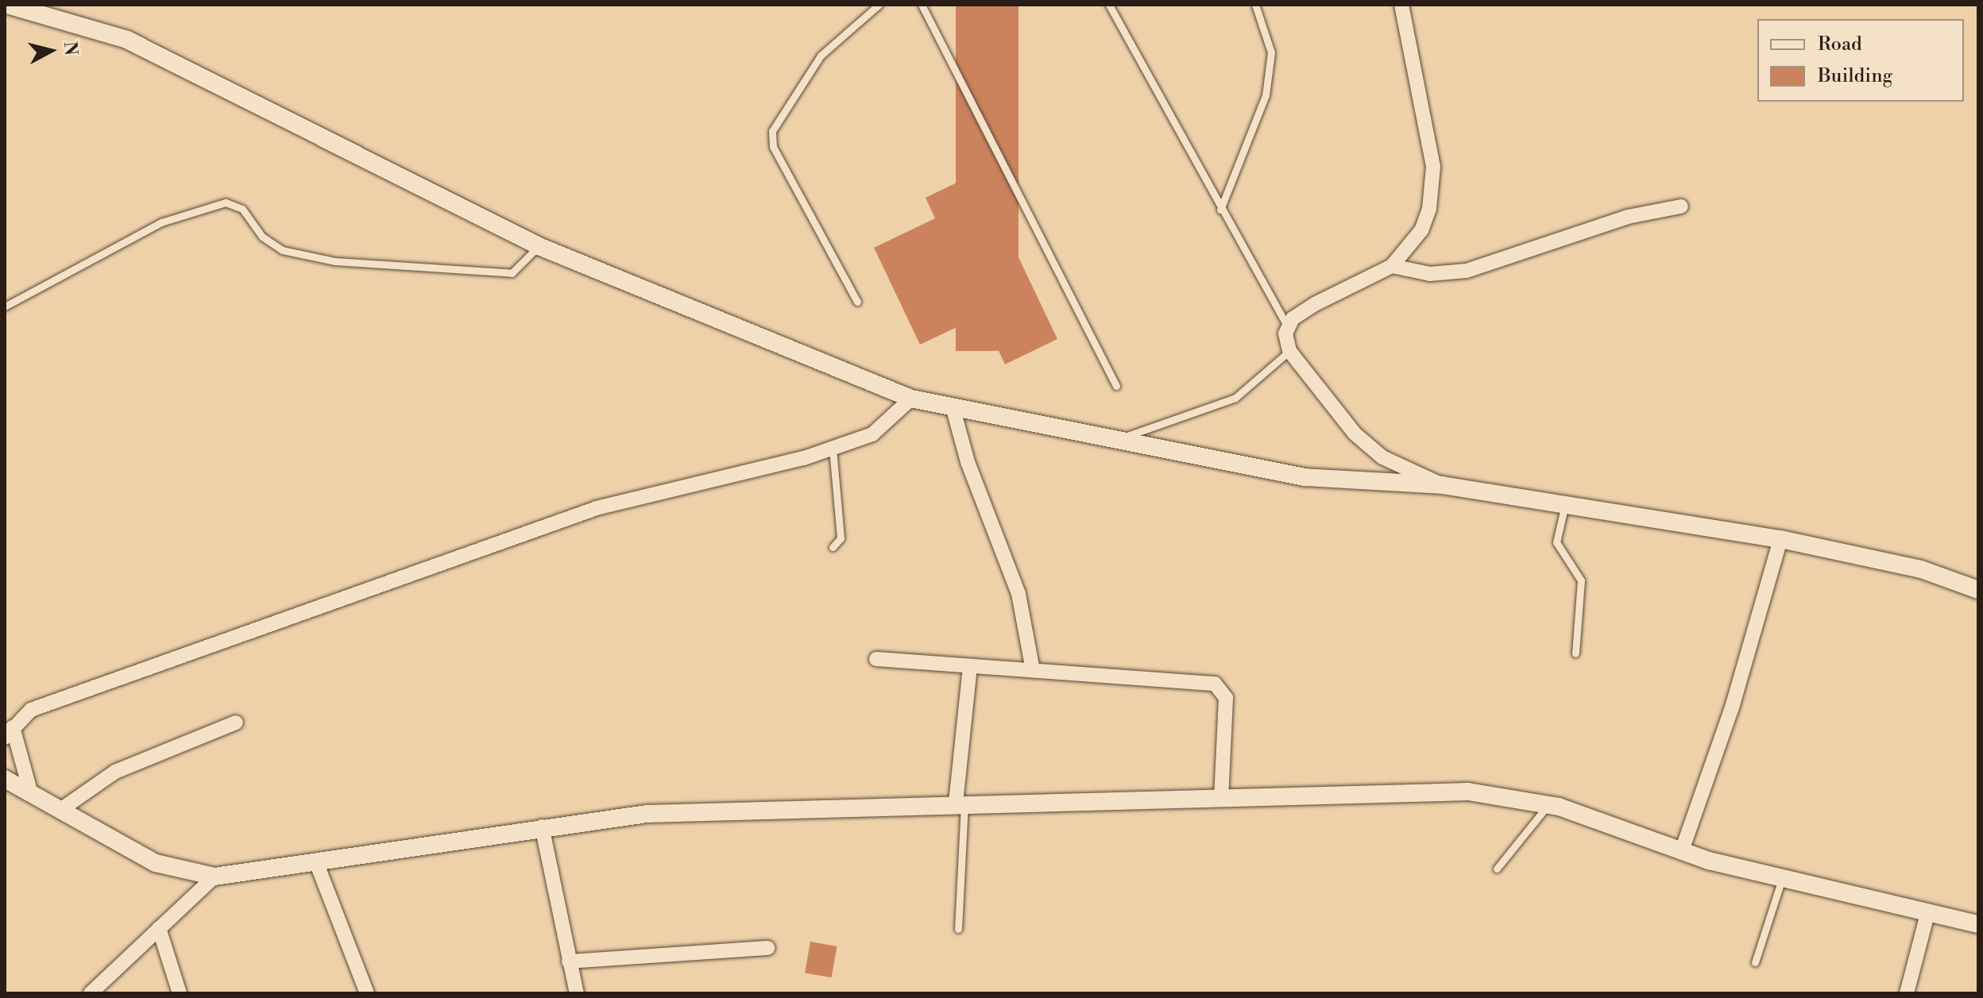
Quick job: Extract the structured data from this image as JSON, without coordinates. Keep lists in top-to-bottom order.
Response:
{
  "legend": ["Road", "Building"],
  "north": "right"
}
